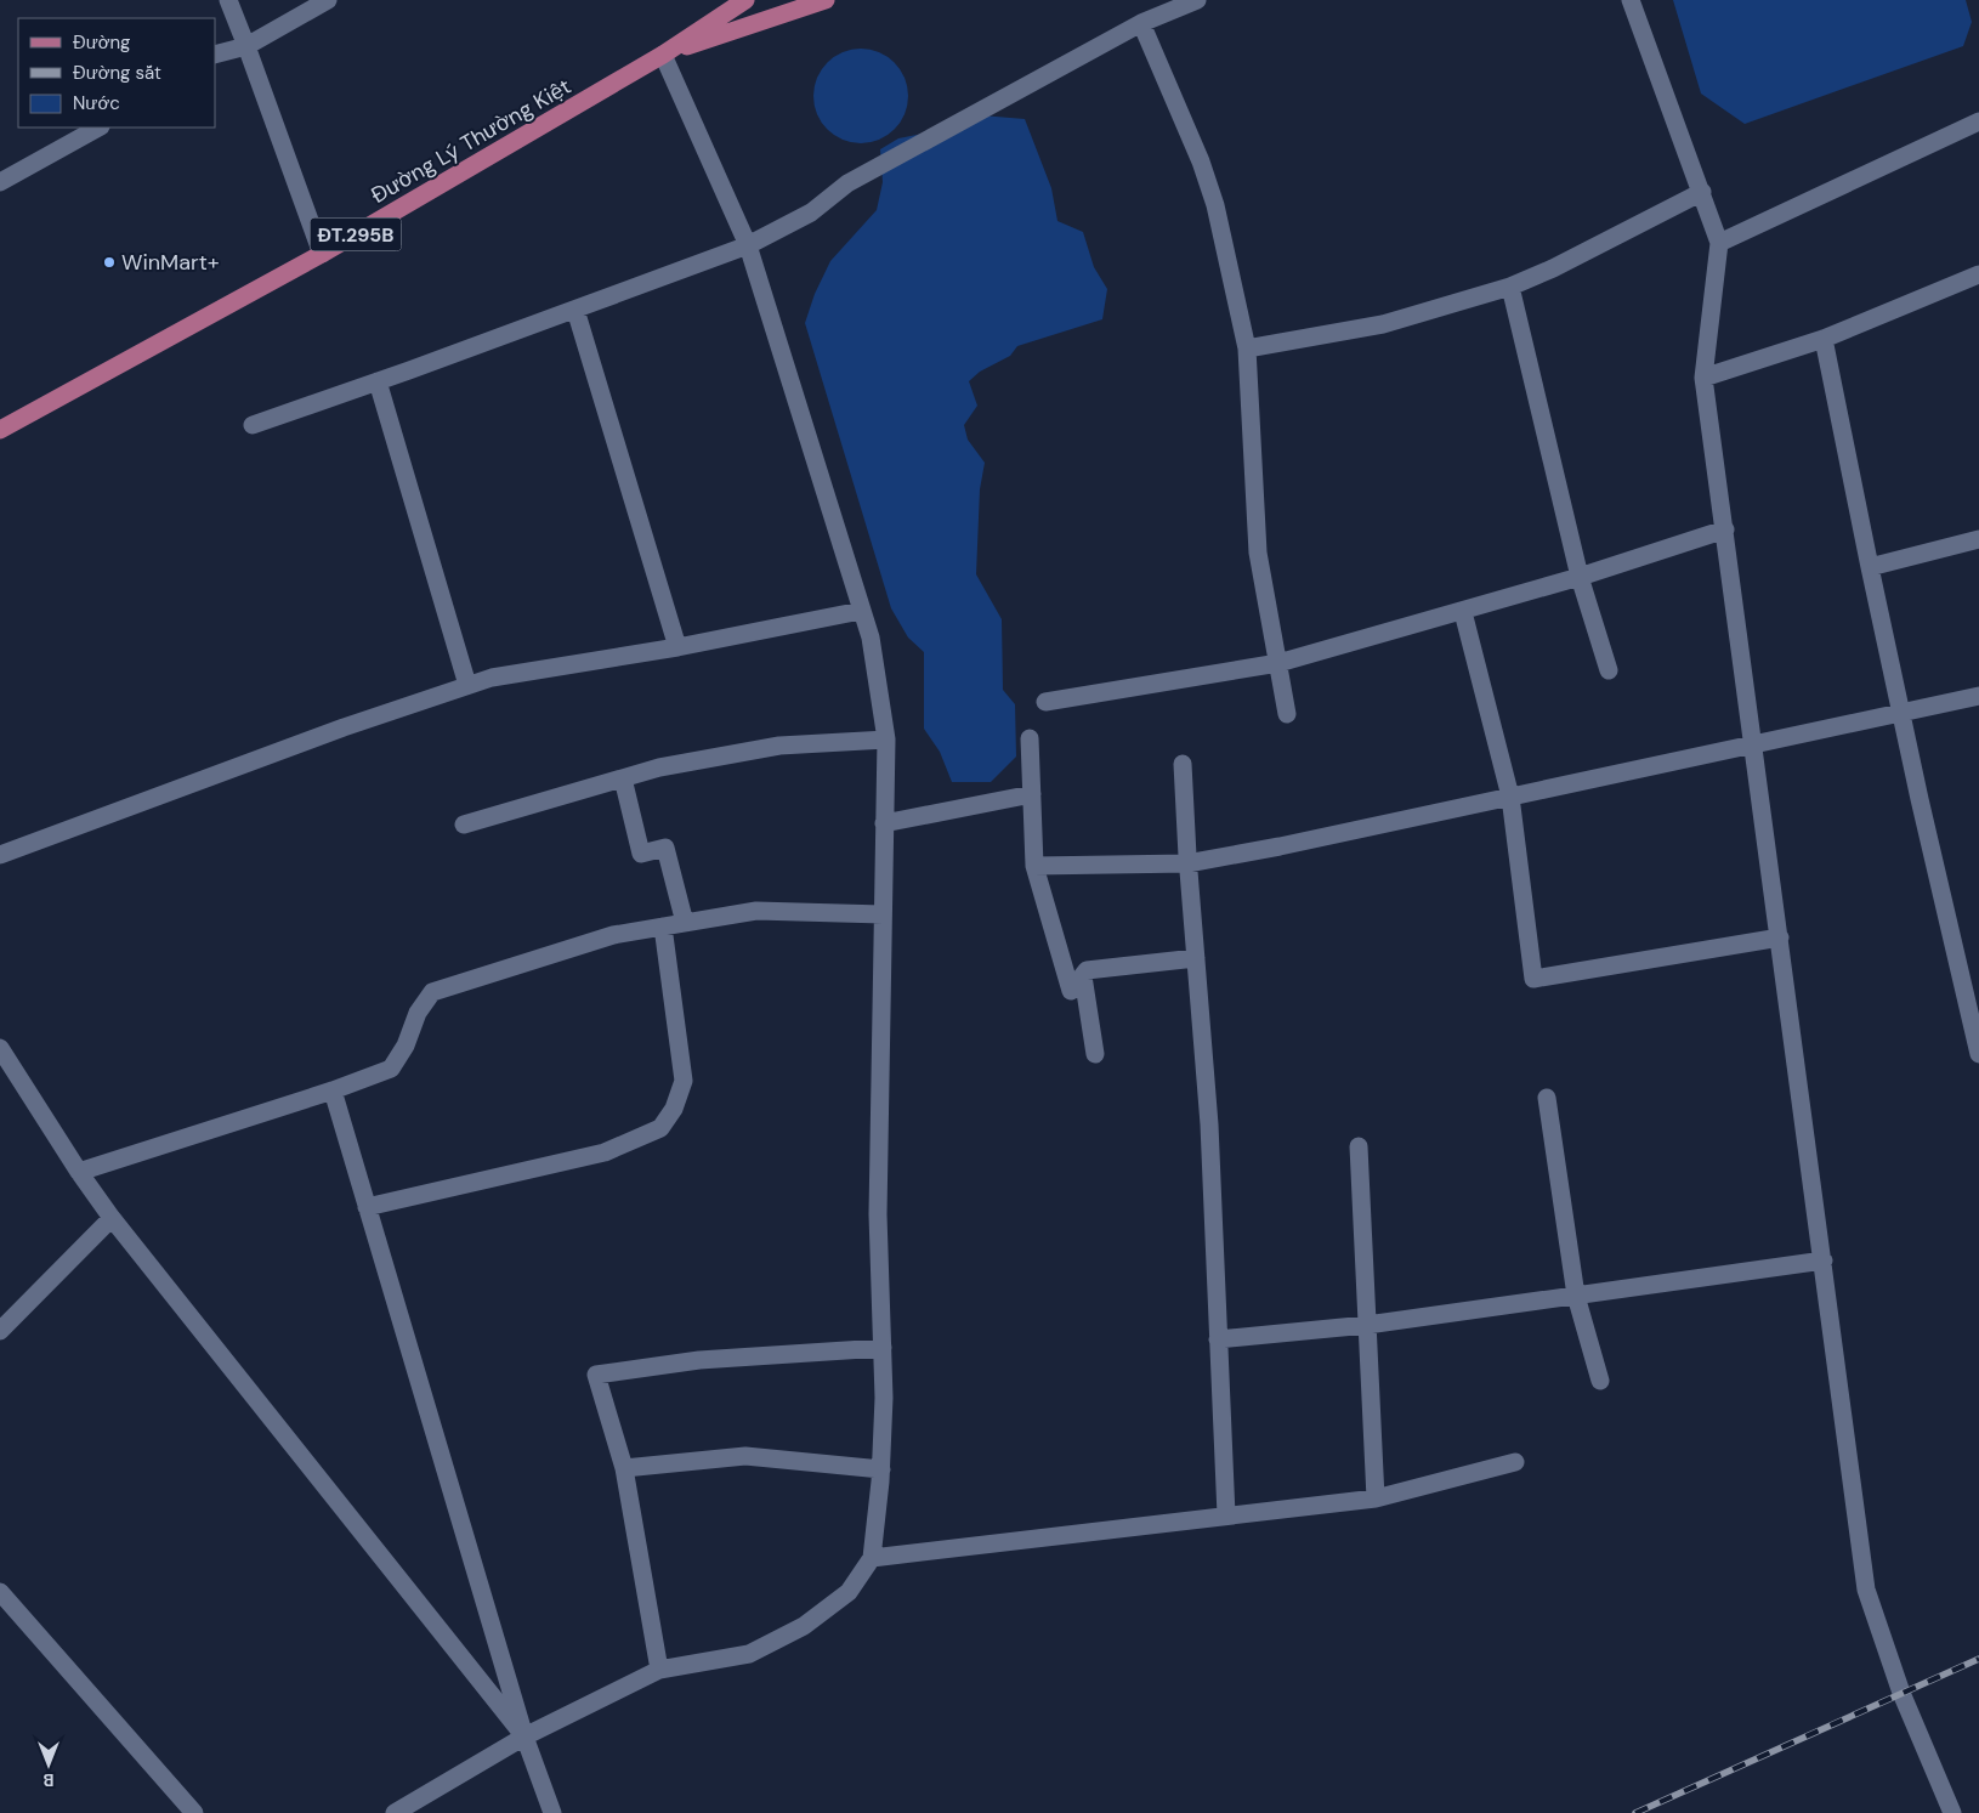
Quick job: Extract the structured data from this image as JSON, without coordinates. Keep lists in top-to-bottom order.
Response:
{
  "streets": {
    "main road": ["Đường Lý Thường Kiệt", "ĐT.295B"]
  },
  "places": ["WinMart+"],
  "legend": ["Đường", "Đường sắt", "Nước"],
  "north": "bottom"
}
